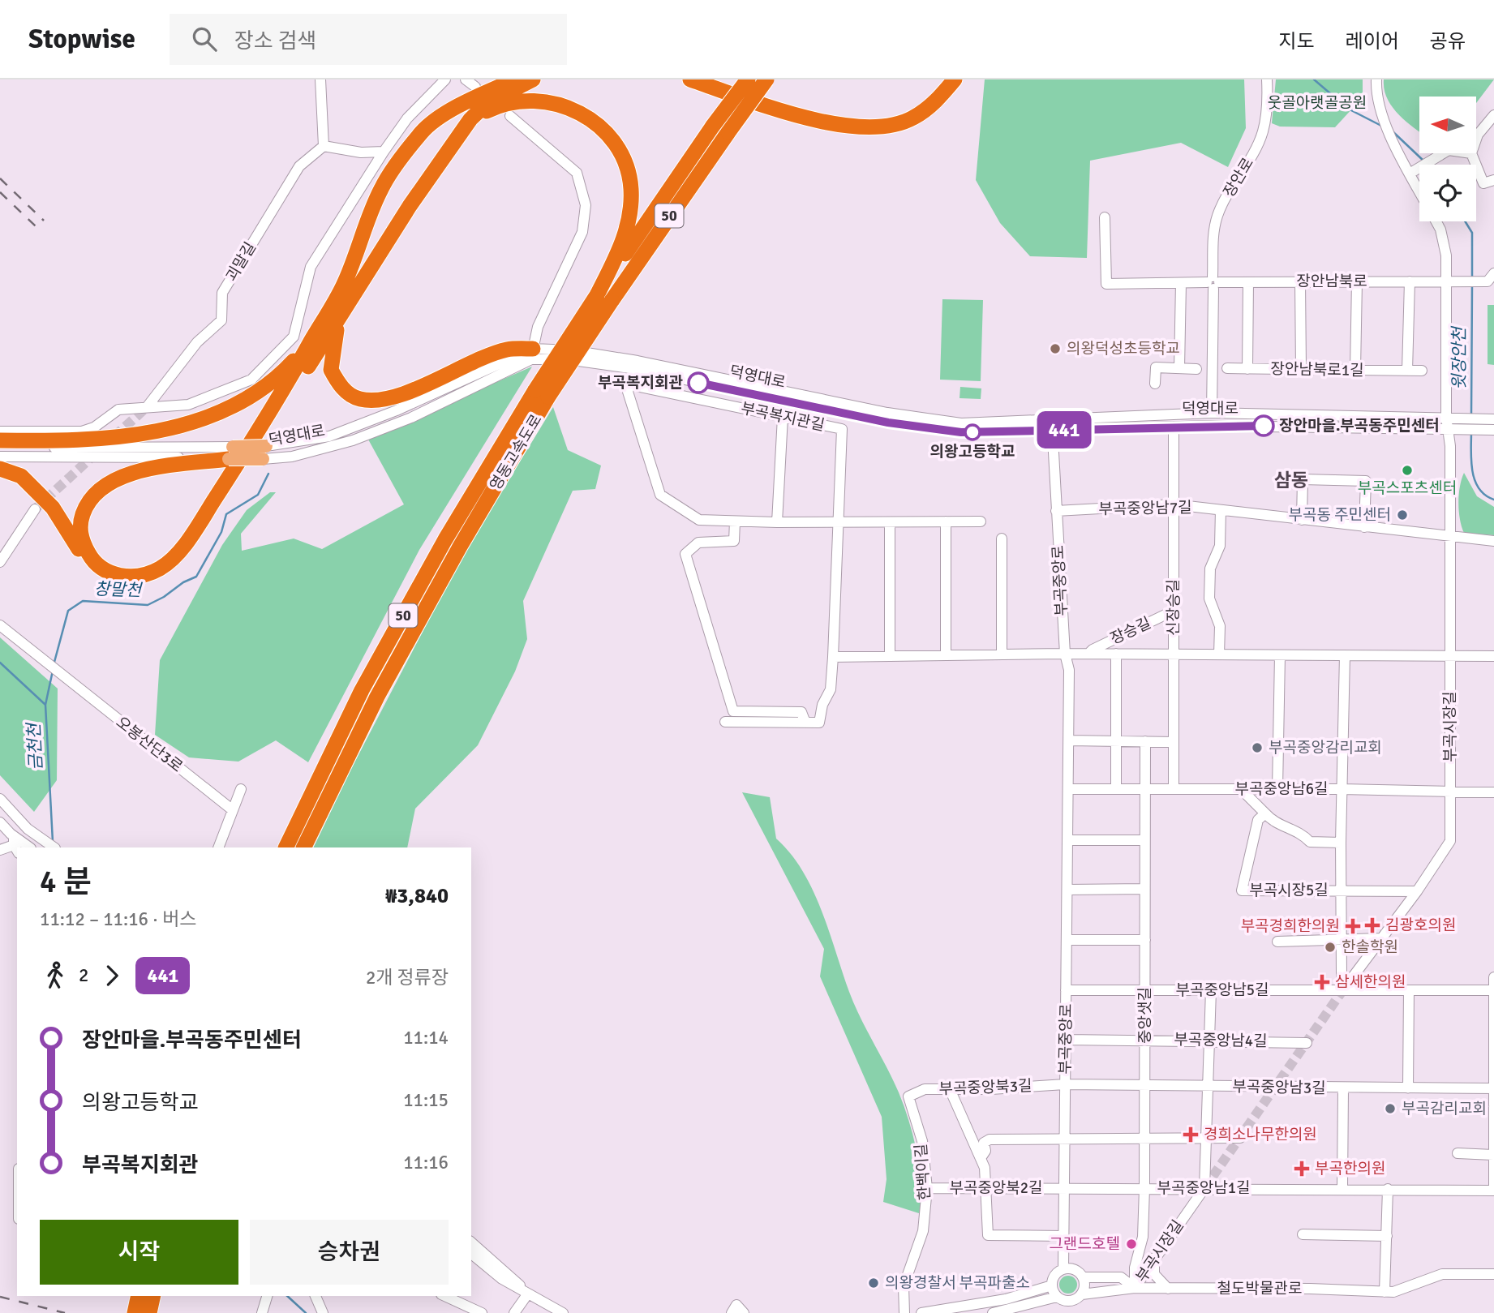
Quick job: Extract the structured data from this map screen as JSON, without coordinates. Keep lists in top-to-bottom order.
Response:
{
  "streets": {
    "highway": ["50", "영동고속도로"],
    "main road": ["덕영대로"],
    "street": [
      "장안로",
      "괴말길",
      "장안남북로",
      "장안남북로1길",
      "부곡복지관길",
      "부곡중앙남7길",
      "부곡중앙로",
      "신장승길",
      "장승길",
      "부곡시장길",
      "오봉산단3로",
      "부곡중앙남6길",
      "부곡시장5길",
      "부곡중앙남5길",
      "중앙샛길",
      "부곡중앙남4길",
      "부곡중앙북3길",
      "부곡중앙남3길",
      "한백이길",
      "부곡중앙북2길",
      "부곡중앙남1길",
      "철도박물관로"
    ]
  },
  "crossings": [
    ["장안로", "장안남북로"],
    ["장안로", "덕영대로"],
    ["장안남북로", "부곡시장길"],
    ["덕영대로", "부곡중앙로"],
    ["덕영대로", "신장승길"],
    ["덕영대로", "부곡시장길"],
    ["부곡중앙남7길", "부곡중앙로"],
    ["부곡중앙남7길", "신장승길"],
    ["부곡중앙남7길", "부곡시장길"],
    ["부곡중앙로", "장승길"],
    ["부곡중앙로", "부곡중앙남6길"],
    ["부곡중앙로", "부곡중앙남5길"],
    ["부곡중앙로", "부곡중앙남4길"],
    ["부곡중앙로", "부곡중앙북3길"],
    ["부곡중앙로", "부곡중앙남3길"],
    ["부곡중앙로", "부곡중앙북2길"],
    ["부곡중앙로", "부곡중앙남1길"],
    ["부곡중앙로", "철도박물관로"],
    ["신장승길", "장승길"],
    ["신장승길", "부곡중앙남6길"],
    ["장승길", "부곡시장길"],
    ["부곡시장길", "부곡중앙남6길"],
    ["부곡시장길", "부곡시장5길"],
    ["부곡시장길", "부곡중앙남5길"],
    ["부곡시장길", "중앙샛길"],
    ["부곡시장길", "부곡중앙남1길"],
    ["부곡시장길", "철도박물관로"],
    ["부곡중앙남6길", "중앙샛길"],
    ["부곡중앙남5길", "중앙샛길"],
    ["중앙샛길", "부곡중앙남4길"],
    ["중앙샛길", "부곡중앙남3길"],
    ["중앙샛길", "부곡중앙남1길"],
    ["중앙샛길", "철도박물관로"],
    ["부곡중앙북3길", "부곡중앙남3길"],
    ["부곡중앙북3길", "한백이길"],
    ["한백이길", "부곡중앙북2길"],
    ["부곡중앙북2길", "부곡중앙남1길"]
  ],
  "districts": ["삼동"],
  "water": ["윗장안천", "창말천", "금천천"],
  "parks": ["웃골아랫골공원"],
  "places": {
    "other": [
      "의왕덕성초등학교",
      "부곡복지회관",
      "장안마을.부곡동주민센터",
      "의왕고등학교",
      "부곡스포츠센터",
      "부곡동 주민센터",
      "부곡중앙감리교회",
      "한솔학원",
      "부곡감리교회",
      "그랜드호텔",
      "의왕경찰서 부곡파출소"
    ],
    "health": [
      "김광호의원",
      "부곡경희한의원",
      "삼세한의원",
      "경희소나무한의원",
      "부곡한의원"
    ]
  },
  "lines": ["bus line 441"],
  "north": "left",
  "page": {
    "header": "Stopwise",
    "search": "장소 검색",
    "nav": ["지도", "레이어", "공유"],
    "on_map": "441",
    "heading": ["4 분", "11:12 – 11:16 · 버스", "₩3,840"],
    "legs": ["2", "441", "2개 정류장"],
    "list": [
      {
        "name": "장안마을.부곡동주민센터",
        "value": "11:14"
      },
      {
        "name": "의왕고등학교",
        "value": "11:15"
      },
      {
        "name": "부곡복지회관",
        "value": "11:16"
      }
    ],
    "buttons": ["시작", "승차권"]
  }
}
